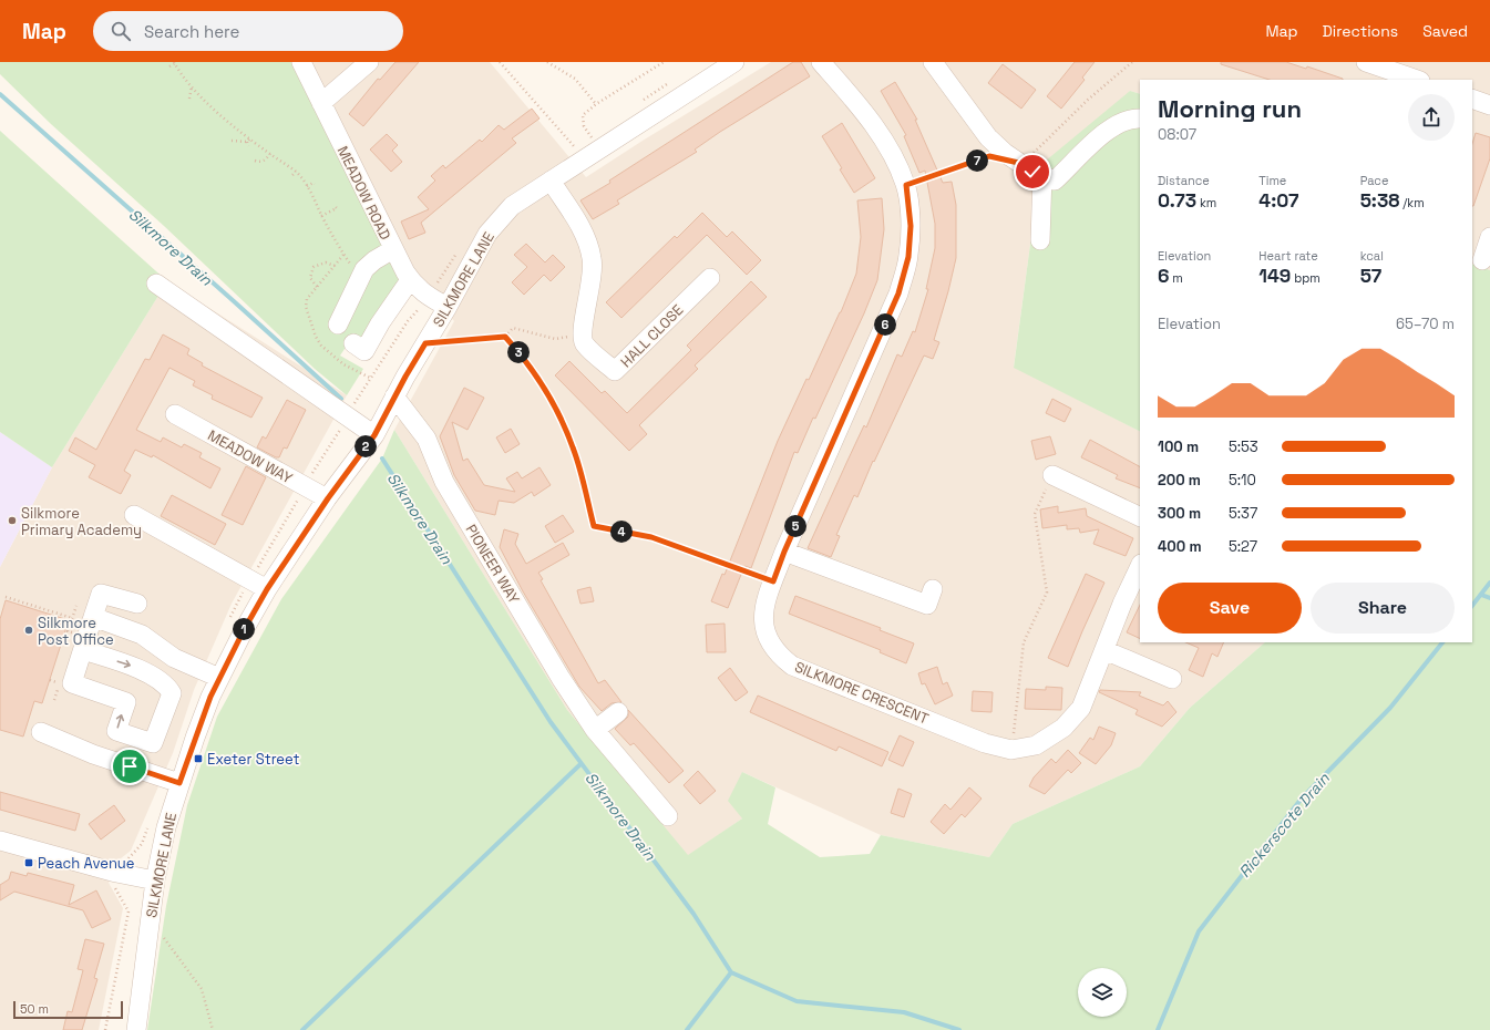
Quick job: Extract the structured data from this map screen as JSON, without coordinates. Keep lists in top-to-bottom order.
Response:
{
  "streets": {
    "street": [
      "MEADOW ROAD",
      "SILKMORE LANE",
      "HALL CLOSE",
      "MEADOW WAY",
      "PIONEER WAY",
      "SILKMORE CRESCENT"
    ]
  },
  "crossings": [
    ["MEADOW ROAD", "SILKMORE LANE"],
    ["SILKMORE LANE", "MEADOW WAY"],
    ["SILKMORE LANE", "PIONEER WAY"]
  ],
  "water": ["Silkmore Drain", "Rickerscote Drain"],
  "places": {
    "other": ["Silkmore Primary Academy", "Silkmore Post Office"],
    "transit": ["Exeter Street", "Peach Avenue"]
  },
  "scale_bar": "50 m",
  "page": {
    "header": "Map",
    "search": "Search here",
    "nav": ["Map", "Directions", "Saved"],
    "heading": ["Morning run", "08:07"],
    "pins": [
      "7",
      "6",
      "3",
      "2",
      "5",
      "4",
      "1"
    ],
    "stats": [
      ["Distance", "0.73 km"],
      ["Time", "4:07"],
      ["Pace", "5:38 /km"],
      ["Elevation", "6 m"],
      ["Heart rate", "149 bpm"],
      ["kcal", "57"]
    ],
    "chart": ["Elevation", "65–70 m"],
    "list": [
      {
        "name": "100 m",
        "note": "5:53"
      },
      {
        "name": "200 m",
        "note": "5:10"
      },
      {
        "name": "300 m",
        "note": "5:37"
      },
      {
        "name": "400 m",
        "note": "5:27"
      }
    ],
    "buttons": ["Save", "Share"],
    "scale": "50 m"
  }
}
